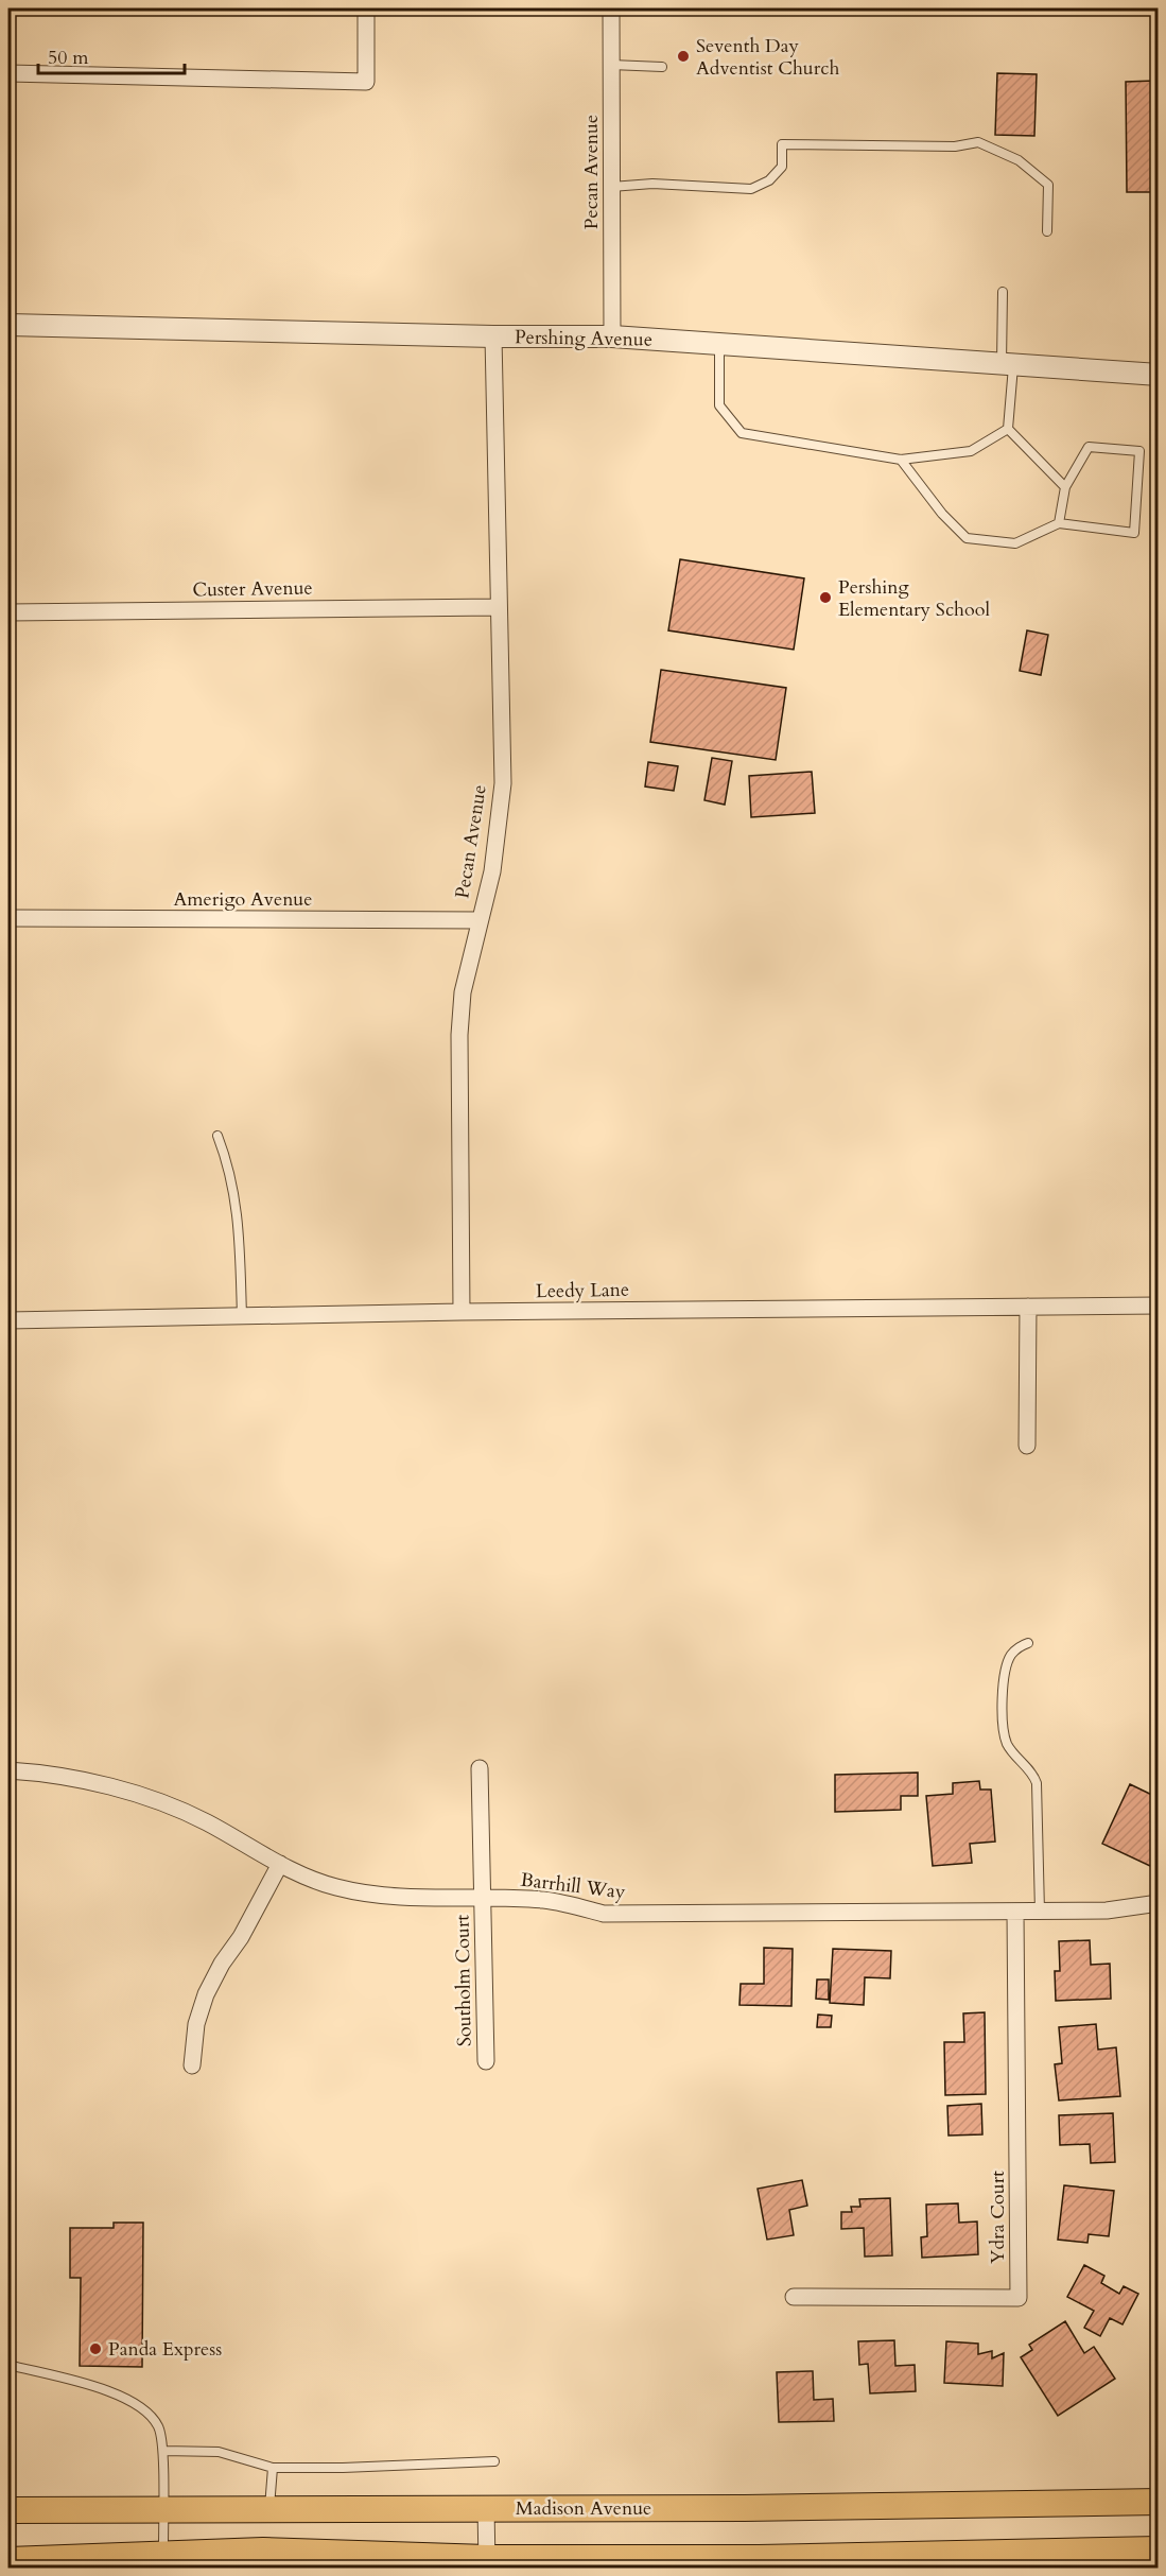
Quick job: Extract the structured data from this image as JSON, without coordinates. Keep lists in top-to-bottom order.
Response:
{
  "streets": {
    "main road": ["Madison Avenue"],
    "street": [
      "Pecan Avenue",
      "Pershing Avenue",
      "Custer Avenue",
      "Amerigo Avenue",
      "Leedy Lane",
      "Barrhill Way",
      "Southolm Court",
      "Ydra Court"
    ]
  },
  "crossings": [
    ["Pecan Avenue", "Pershing Avenue"],
    ["Pecan Avenue", "Custer Avenue"],
    ["Pecan Avenue", "Amerigo Avenue"],
    ["Pecan Avenue", "Leedy Lane"],
    ["Barrhill Way", "Southolm Court"],
    ["Barrhill Way", "Ydra Court"]
  ],
  "places": ["Seventh Day Adventist Church", "Pershing Elementary School", "Panda Express"],
  "scale_bar": "50 m"
}
